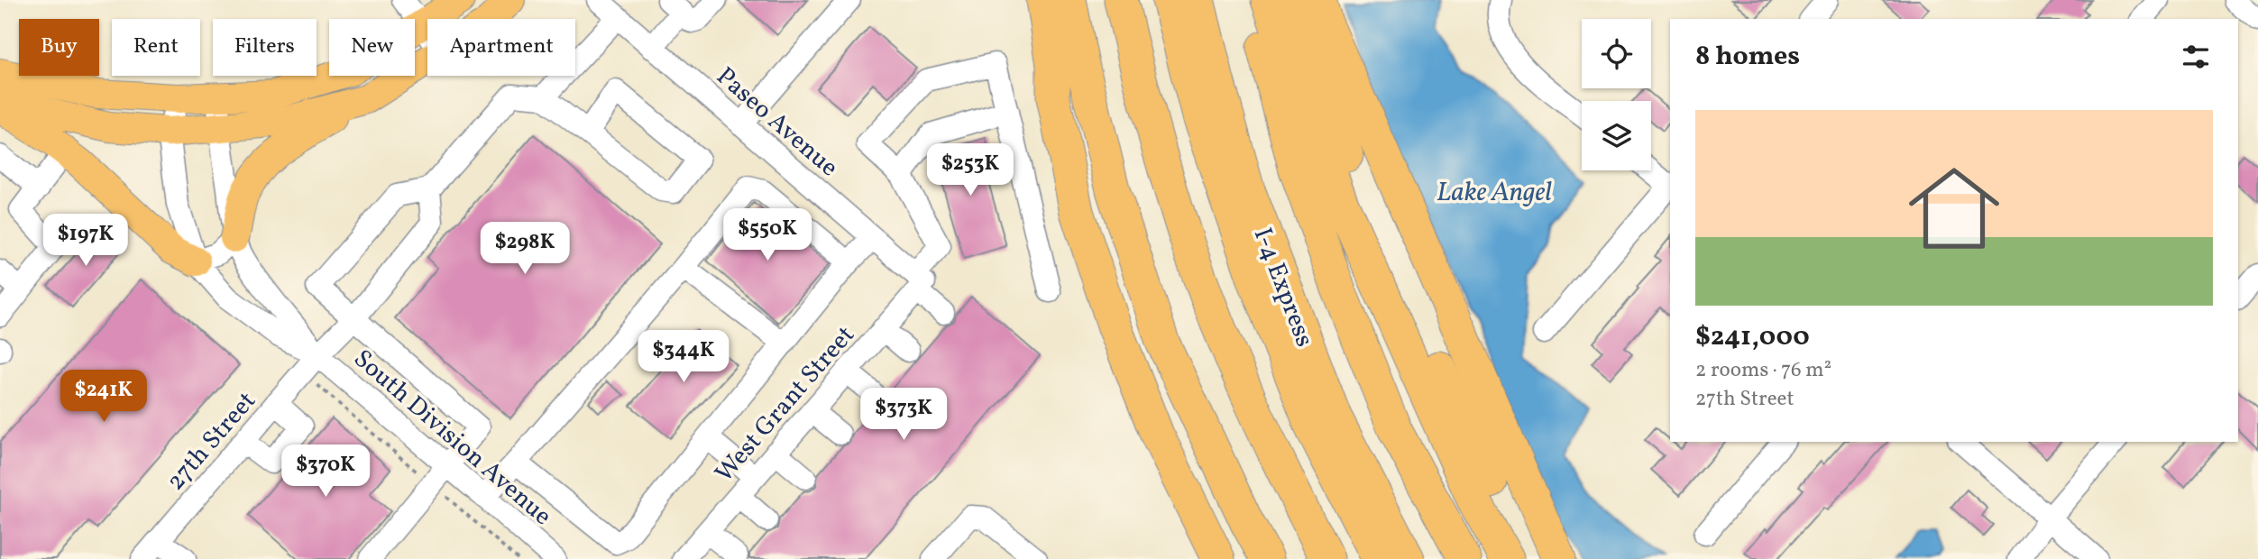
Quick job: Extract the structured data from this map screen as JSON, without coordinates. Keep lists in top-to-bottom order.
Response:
{
  "streets": {
    "highway": ["I-4 Express"],
    "street": [
      "Paseo Avenue",
      "West Grant Street",
      "South Division Avenue",
      "27th Street"
    ]
  },
  "crossings": [
    ["Paseo Avenue", "West Grant Street"],
    ["South Division Avenue", "27th Street"]
  ],
  "water": ["Lake Angel"],
  "page": {
    "chip": [
      "Buy",
      "Rent",
      "Filters",
      "New",
      "Apartment"
    ],
    "heading": "8 homes",
    "list": [
      {
        "name": "$241,000",
        "note": "2 rooms · 76 m² · 27th Street"
      }
    ],
    "price": [
      "$253K",
      "$550K",
      "$197K",
      "$298K",
      "$344K",
      "$241K",
      "$373K",
      "$370K"
    ]
  }
}
